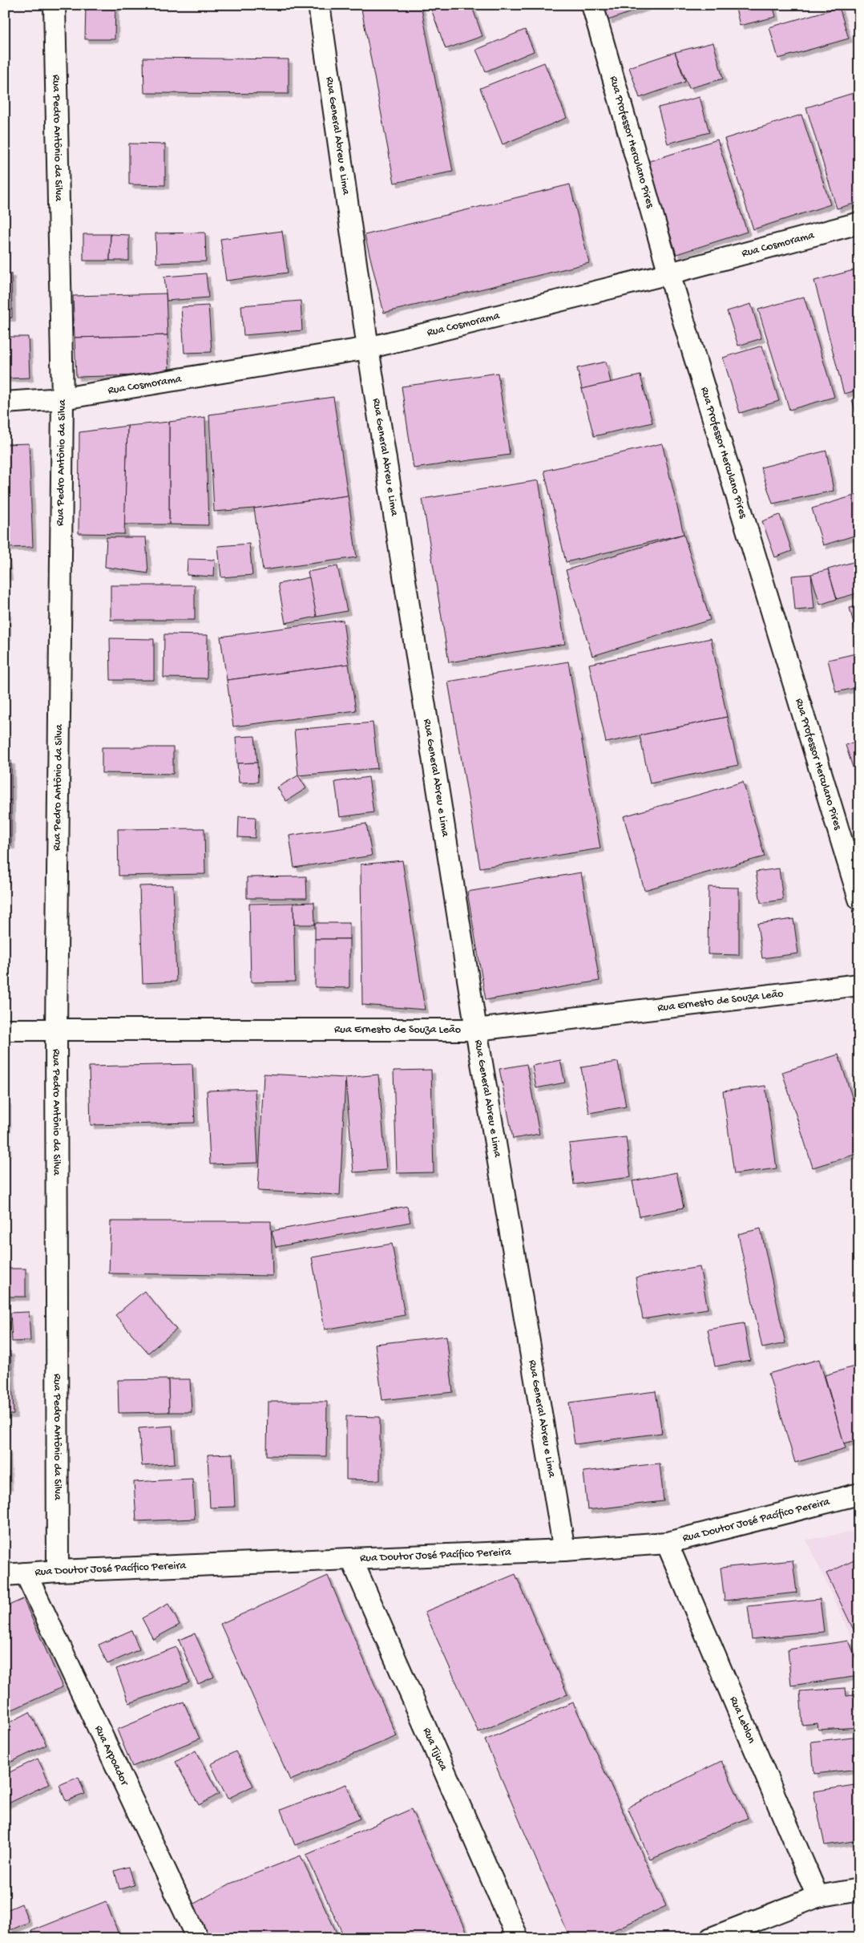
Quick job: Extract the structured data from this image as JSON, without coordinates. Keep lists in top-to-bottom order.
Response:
{
  "streets": {
    "street": [
      "Rua General Abreu e Lima",
      "Rua Pedro Antônio da Silva",
      "Rua Professor Herculano Pires",
      "Rua Cosmorama",
      "Rua Ernesto de Souza Leão",
      "Rua Doutor José Pacífico Pereira",
      "Rua Leblon",
      "Rua Tijuca",
      "Rua Arpoador"
    ]
  },
  "crossings": [
    ["Rua General Abreu e Lima", "Rua Cosmorama"],
    ["Rua General Abreu e Lima", "Rua Ernesto de Souza Leão"],
    ["Rua General Abreu e Lima", "Rua Doutor José Pacífico Pereira"],
    ["Rua Pedro Antônio da Silva", "Rua Cosmorama"],
    ["Rua Pedro Antônio da Silva", "Rua Ernesto de Souza Leão"],
    ["Rua Pedro Antônio da Silva", "Rua Doutor José Pacífico Pereira"],
    ["Rua Professor Herculano Pires", "Rua Cosmorama"],
    ["Rua Doutor José Pacífico Pereira", "Rua Leblon"],
    ["Rua Doutor José Pacífico Pereira", "Rua Tijuca"],
    ["Rua Doutor José Pacífico Pereira", "Rua Arpoador"]
  ]
}
